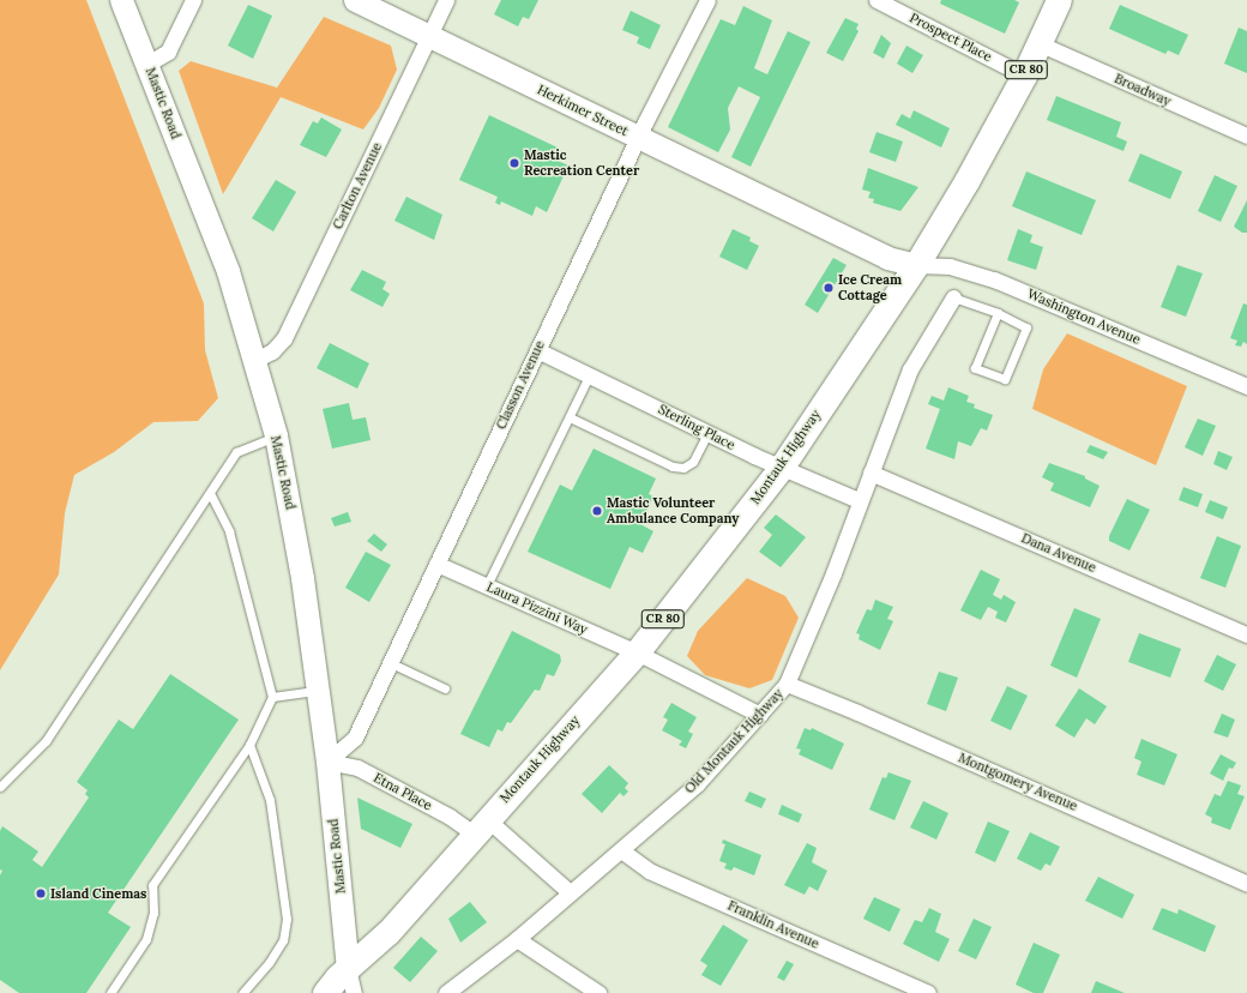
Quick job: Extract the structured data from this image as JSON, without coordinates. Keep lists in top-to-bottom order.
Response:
{
  "streets": {
    "main road": [
      "CR 80",
      "Mastic Road",
      "Herkimer Street",
      "Montauk Highway"
    ],
    "street": [
      "Prospect Place",
      "Broadway",
      "Carlton Avenue",
      "Washington Avenue",
      "Classon Avenue",
      "Sterling Place",
      "Dana Avenue",
      "Laura Pizzini Way",
      "Old Montauk Highway",
      "Montgomery Avenue",
      "Etna Place",
      "Franklin Avenue"
    ]
  },
  "crossings": [
    ["Prospect Place", "Montauk Highway"],
    ["Broadway", "Montauk Highway"],
    ["Mastic Road", "Carlton Avenue"],
    ["Mastic Road", "Classon Avenue"],
    ["Mastic Road", "Montauk Highway"],
    ["Mastic Road", "Etna Place"],
    ["Herkimer Street", "Carlton Avenue"],
    ["Herkimer Street", "Washington Avenue"],
    ["Herkimer Street", "Classon Avenue"],
    ["Herkimer Street", "Montauk Highway"],
    ["Washington Avenue", "Montauk Highway"],
    ["Classon Avenue", "Sterling Place"],
    ["Classon Avenue", "Laura Pizzini Way"],
    ["Classon Avenue", "Etna Place"],
    ["Sterling Place", "Montauk Highway"],
    ["Sterling Place", "Old Montauk Highway"],
    ["Montauk Highway", "Laura Pizzini Way"],
    ["Montauk Highway", "Etna Place"],
    ["Dana Avenue", "Old Montauk Highway"],
    ["Old Montauk Highway", "Montgomery Avenue"],
    ["Old Montauk Highway", "Etna Place"],
    ["Old Montauk Highway", "Franklin Avenue"]
  ],
  "places": [
    "Mastic Recreation Center",
    "Ice Cream Cottage",
    "Mastic Volunteer Ambulance Company",
    "Island Cinemas"
  ]
}
